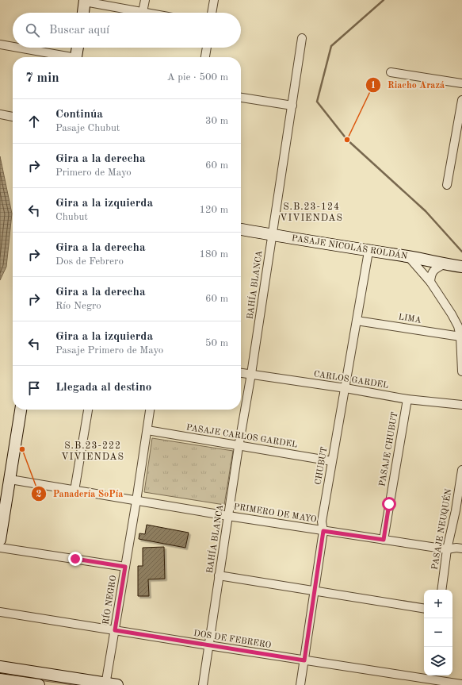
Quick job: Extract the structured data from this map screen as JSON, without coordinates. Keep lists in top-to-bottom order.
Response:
{
  "streets": {
    "street": [
      "PASAJE NICOLÁS ROLDÁN",
      "BAHÍA BLANCA",
      "LIMA",
      "CARLOS GARDEL",
      "PASAJE CARLOS GARDEL",
      "PASAJE CHUBUT",
      "CHUBUT",
      "PRIMERO DE MAYO",
      "PASAJE NEUQUÉN",
      "RÍO NEGRO",
      "DOS DE FEBRERO"
    ]
  },
  "crossings": [
    ["PASAJE NICOLÁS ROLDÁN", "BAHÍA BLANCA"],
    ["PASAJE NICOLÁS ROLDÁN", "CHUBUT"],
    ["BAHÍA BLANCA", "CARLOS GARDEL"],
    ["BAHÍA BLANCA", "PASAJE CARLOS GARDEL"],
    ["BAHÍA BLANCA", "PRIMERO DE MAYO"],
    ["BAHÍA BLANCA", "DOS DE FEBRERO"],
    ["LIMA", "CHUBUT"],
    ["CARLOS GARDEL", "PASAJE CHUBUT"],
    ["CARLOS GARDEL", "CHUBUT"],
    ["PASAJE CARLOS GARDEL", "CHUBUT"],
    ["PASAJE CARLOS GARDEL", "RÍO NEGRO"],
    ["PASAJE CHUBUT", "PRIMERO DE MAYO"],
    ["CHUBUT", "PRIMERO DE MAYO"],
    ["CHUBUT", "DOS DE FEBRERO"],
    ["PRIMERO DE MAYO", "PASAJE NEUQUÉN"],
    ["PRIMERO DE MAYO", "RÍO NEGRO"],
    ["RÍO NEGRO", "DOS DE FEBRERO"]
  ],
  "districts": ["S.B.23-124 VIVIENDAS", "S.B.23-222 VIVIENDAS"],
  "places": ["Riacho Arazá", "Panadería SoPía"],
  "page": {
    "search": "Buscar aquí",
    "heading": ["7 min", "A pie · 500 m"],
    "list": [
      ["Continúa", "Pasaje Chubut", "30 m"],
      ["Gira a la derecha", "Primero de Mayo", "60 m"],
      ["Gira a la izquierda", "Chubut", "120 m"],
      ["Gira a la derecha", "Dos de Febrero", "180 m"],
      ["Gira a la derecha", "Río Negro", "60 m"],
      ["Gira a la izquierda", "Pasaje Primero de Mayo", "50 m"],
      "Llegada al destino"
    ],
    "map_buttons": ["+", "−"]
  }
}
